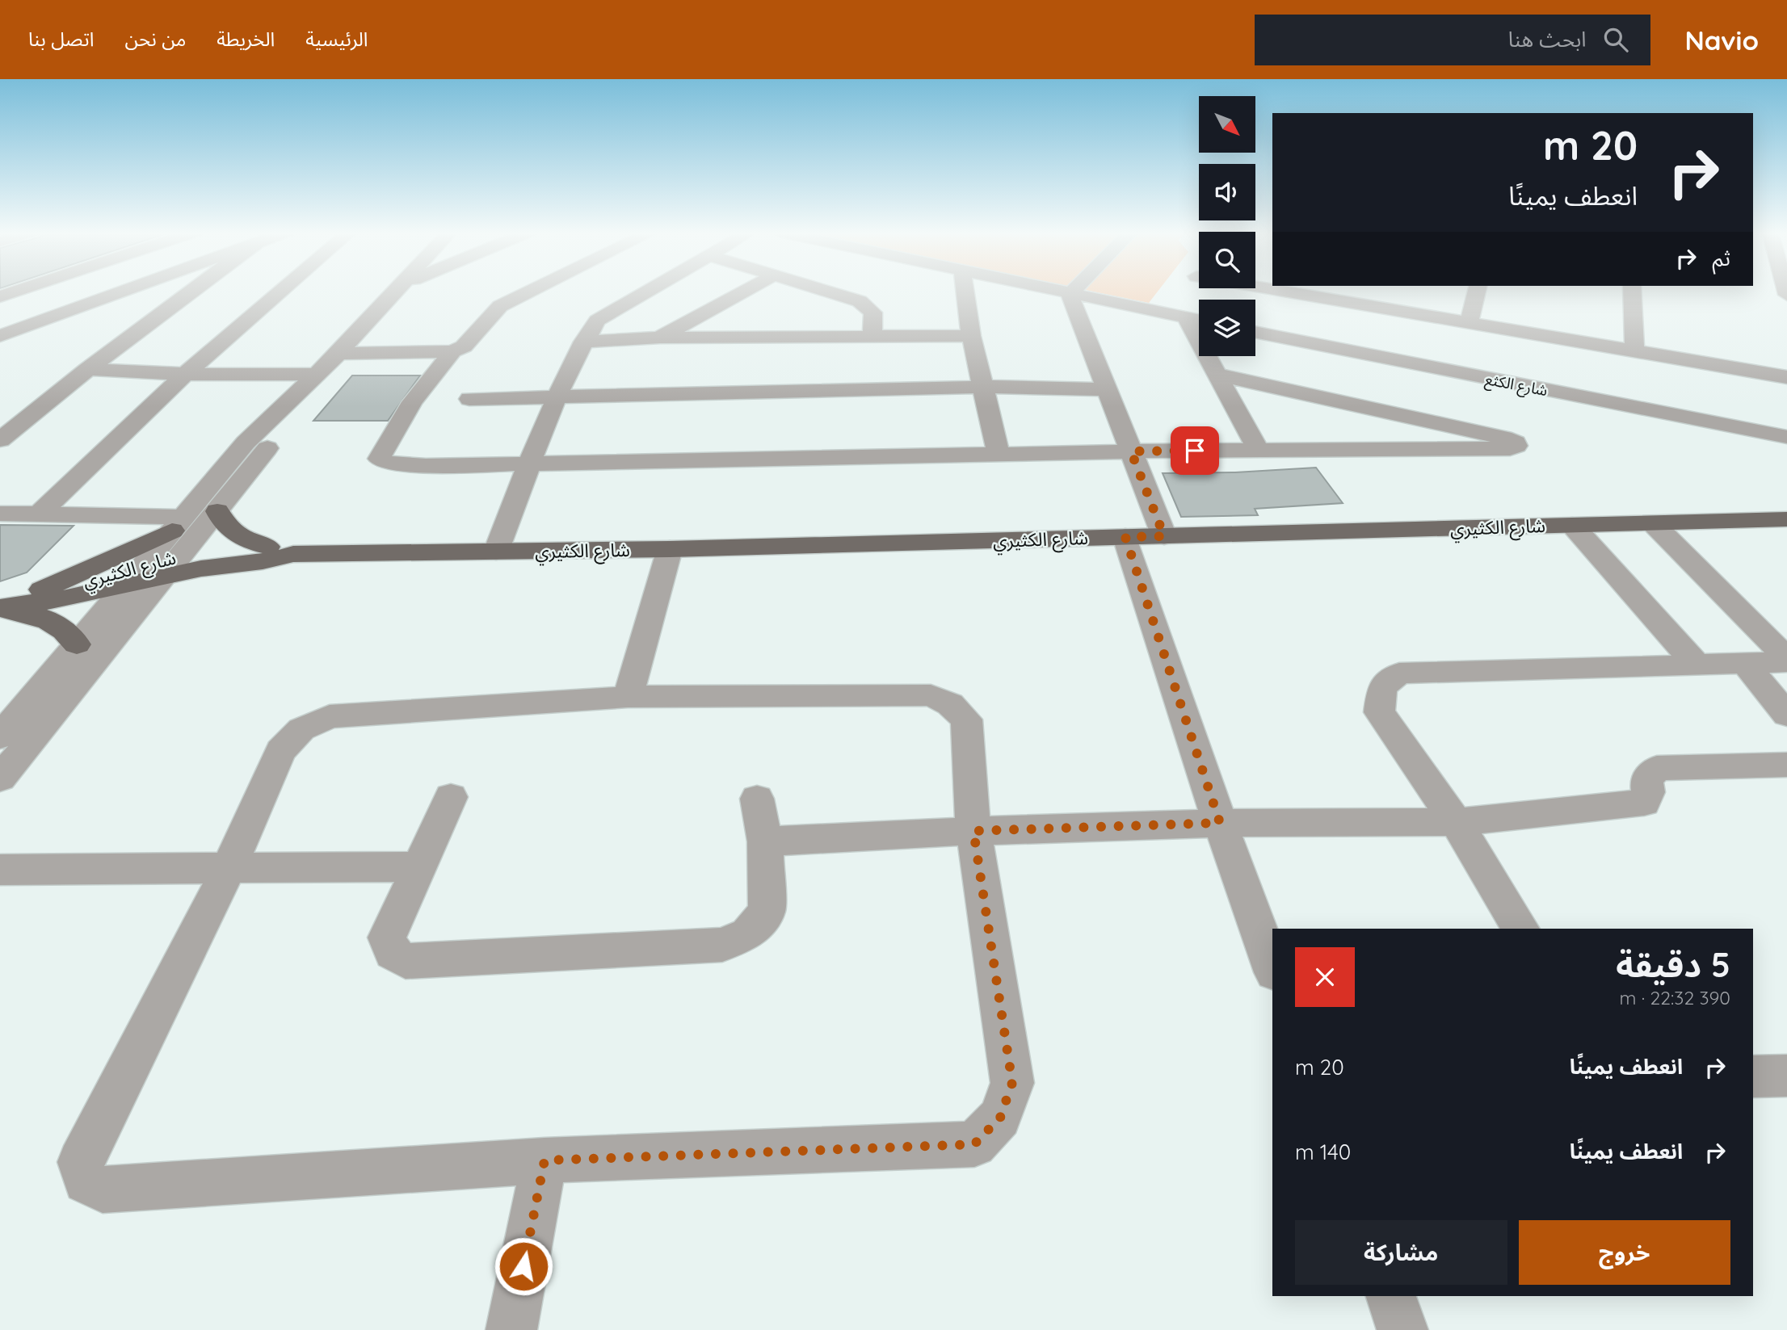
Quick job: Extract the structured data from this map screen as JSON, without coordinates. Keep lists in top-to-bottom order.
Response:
{
  "streets": {
    "main road": ["شارع الكثيري"],
    "street": ["شارع الكثع"]
  },
  "north": "bottom right",
  "page": {
    "header": "Navio",
    "search": "ابحث هنا",
    "nav": [
      "الرئيسية",
      "الخريطة",
      "من نحن",
      "اتصل بنا"
    ],
    "turn": ["20 m", "انعطف يمينًا"],
    "then": "ثم",
    "heading": ["5 دقيقة", "390 m · 22:32"],
    "list": [
      {
        "name": "انعطف يمينًا",
        "value": "20 m"
      },
      {
        "name": "انعطف يمينًا",
        "value": "140 m"
      }
    ],
    "buttons": ["خروج", "مشاركة"]
  }
}
